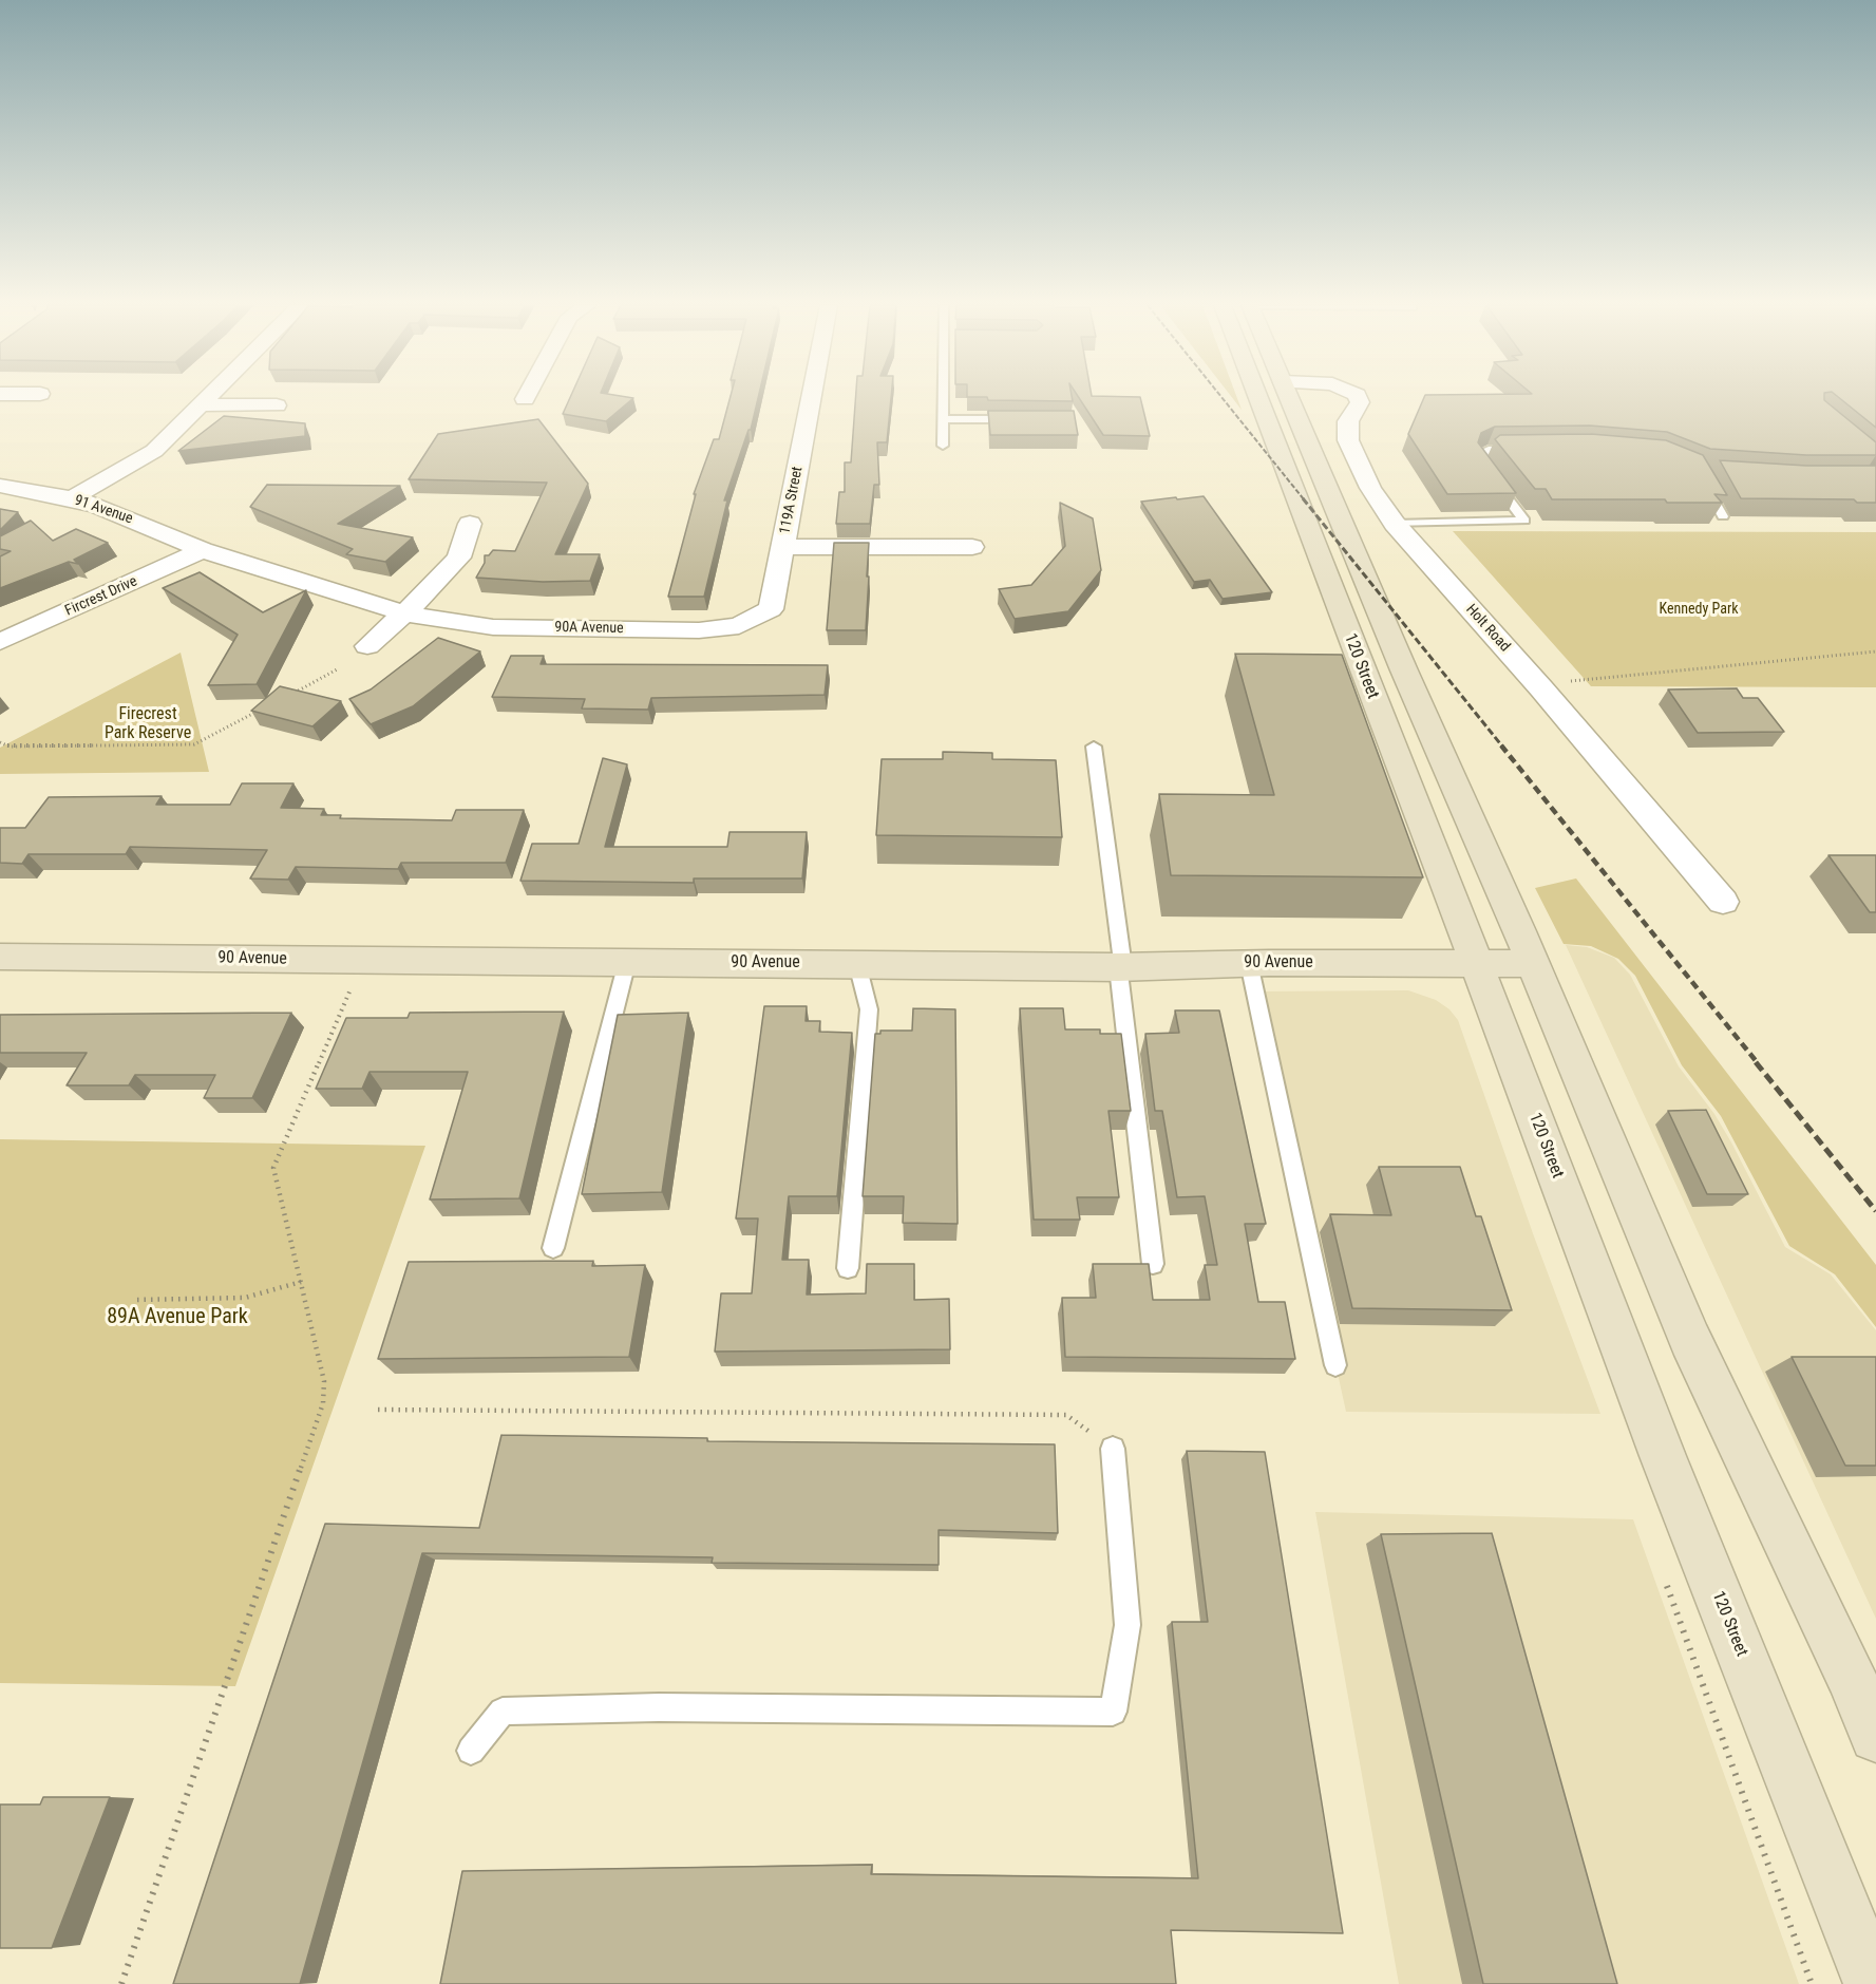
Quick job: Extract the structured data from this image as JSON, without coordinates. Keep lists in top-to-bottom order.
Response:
{
  "streets": {
    "main road": ["120 Street", "90 Avenue"],
    "street": [
      "119A Street",
      "91 Avenue",
      "Fircrest Drive",
      "90A Avenue",
      "Holt Road"
    ]
  },
  "crossings": [
    ["119A Street", "90A Avenue"],
    ["91 Avenue", "Fircrest Drive"],
    ["91 Avenue", "90A Avenue"],
    ["Fircrest Drive", "90A Avenue"],
    ["120 Street", "90 Avenue"]
  ],
  "parks": ["Kennedy Park", "Firecrest Park Reserve", "89A Avenue Park"]
}
